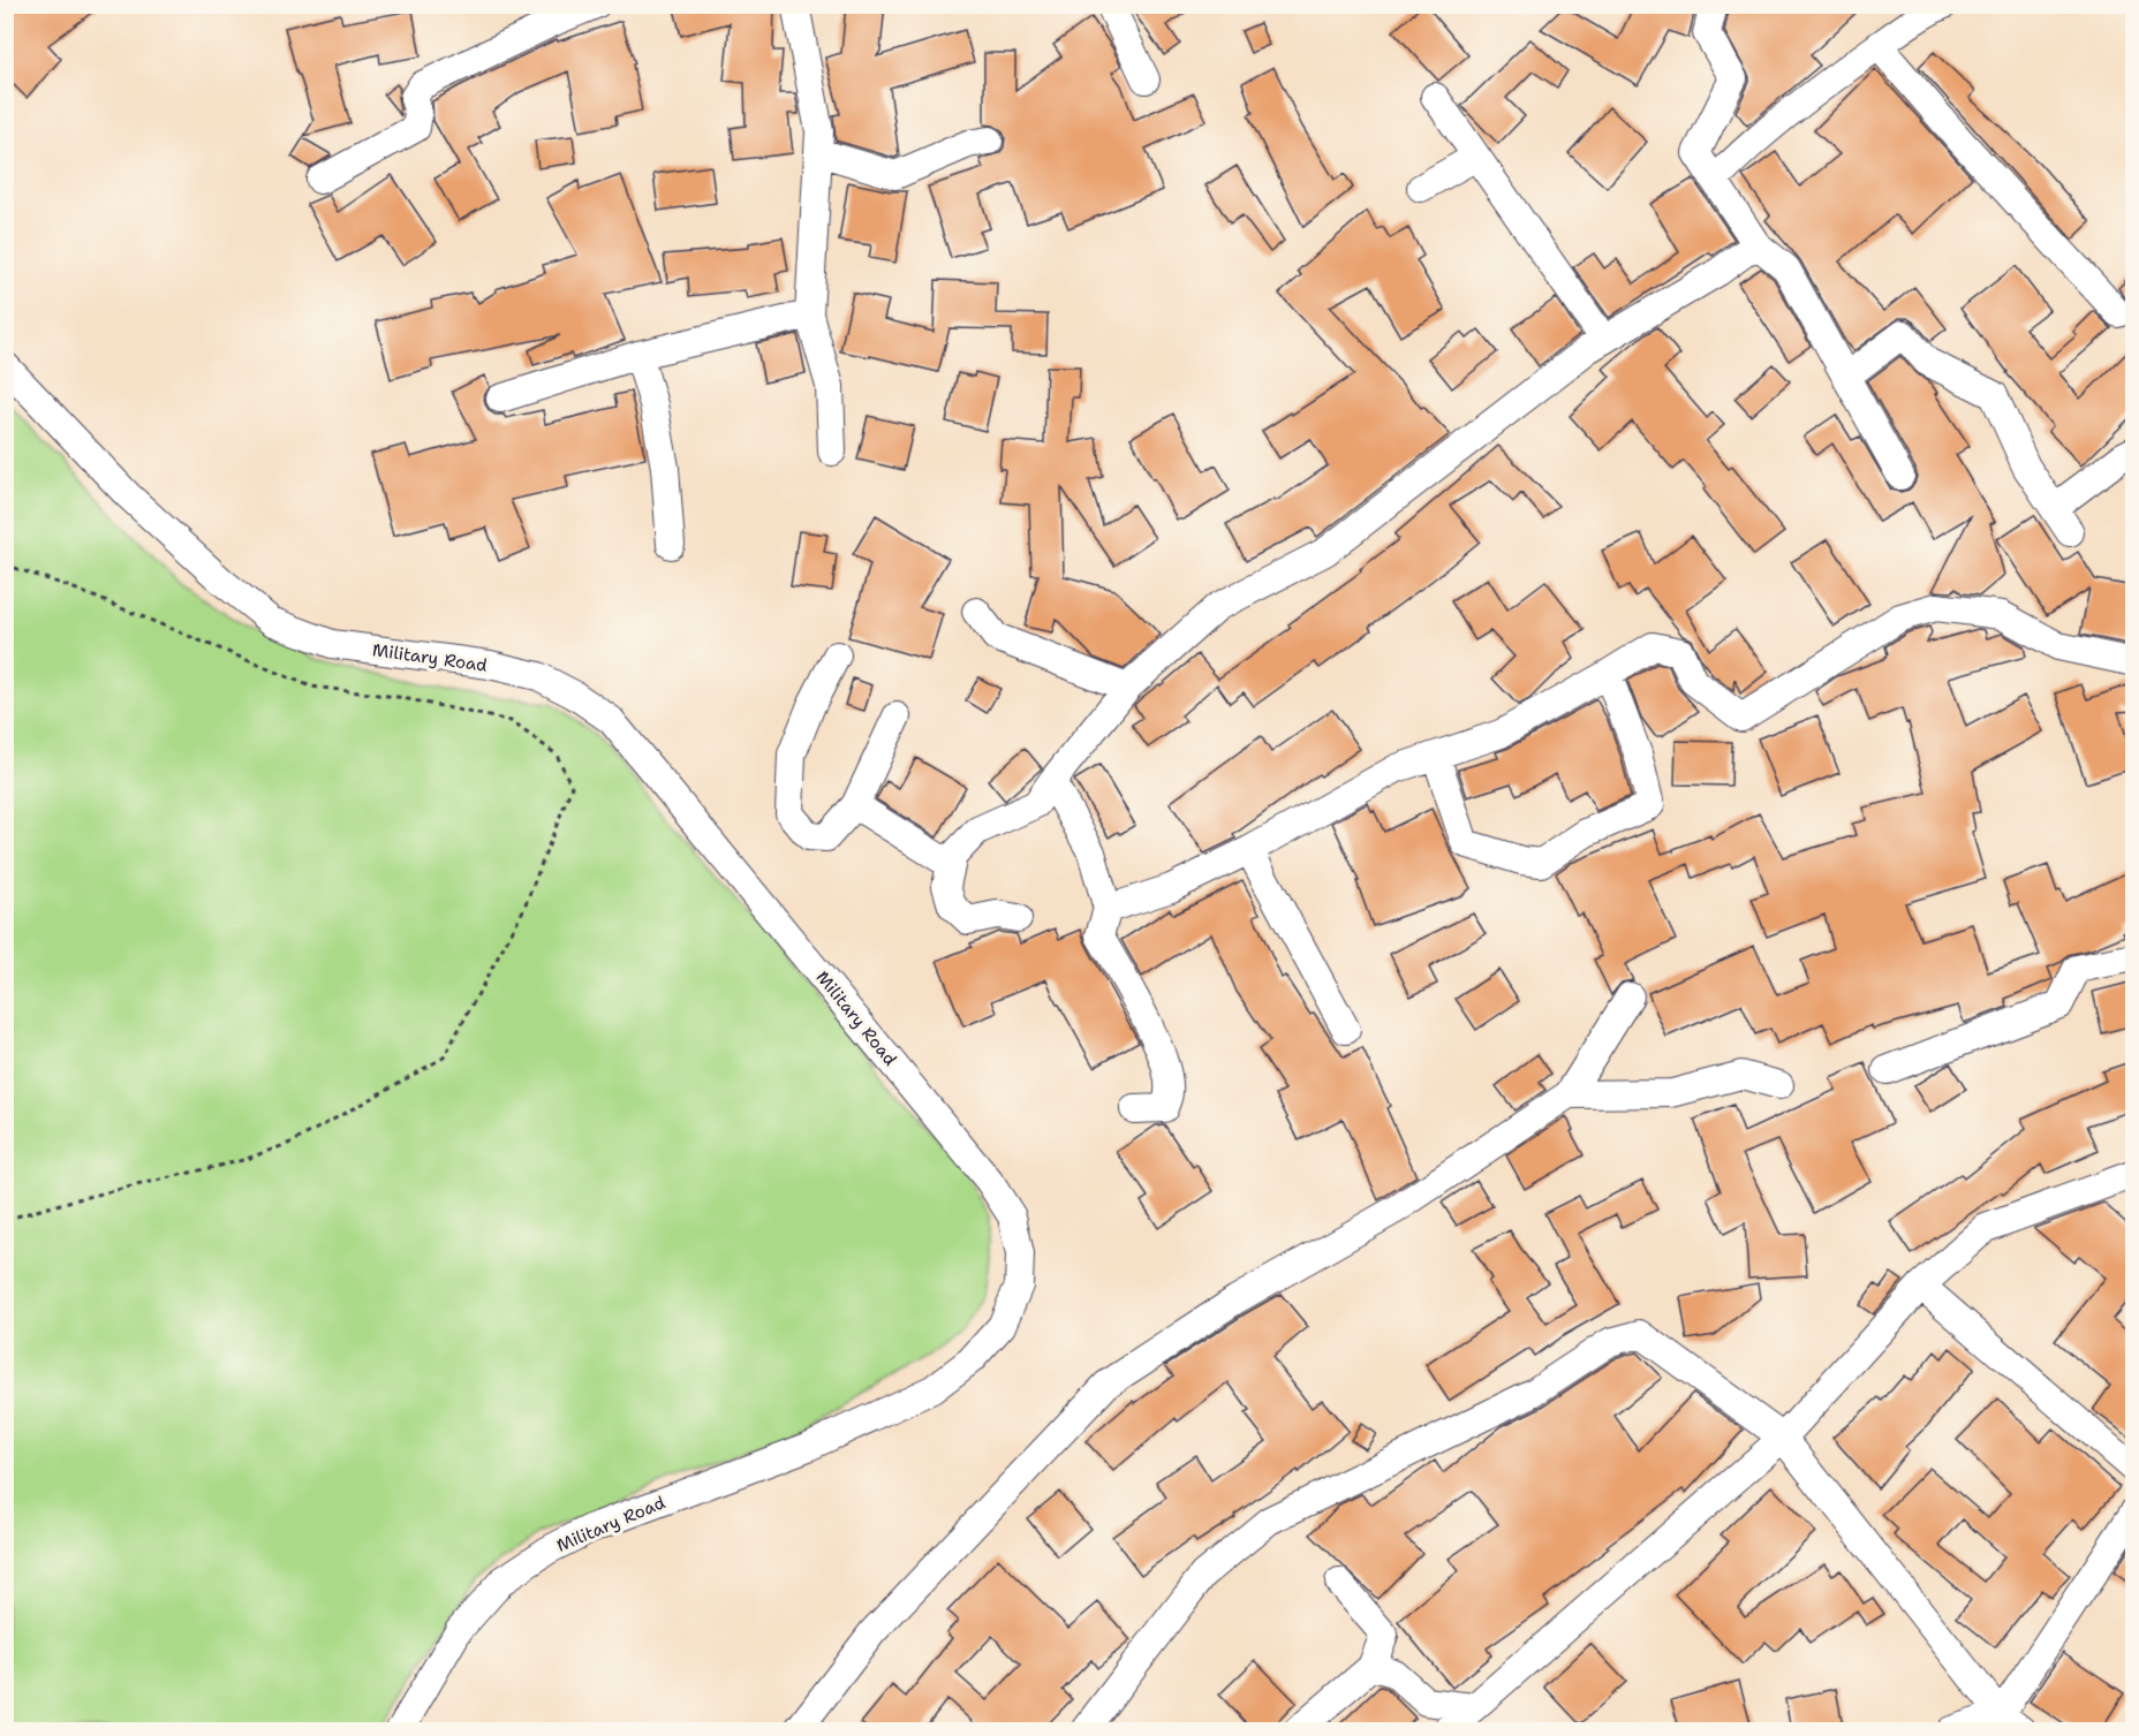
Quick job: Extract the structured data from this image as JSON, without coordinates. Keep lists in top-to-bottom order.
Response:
{
  "streets": {
    "street": ["Military Road"]
  }
}
